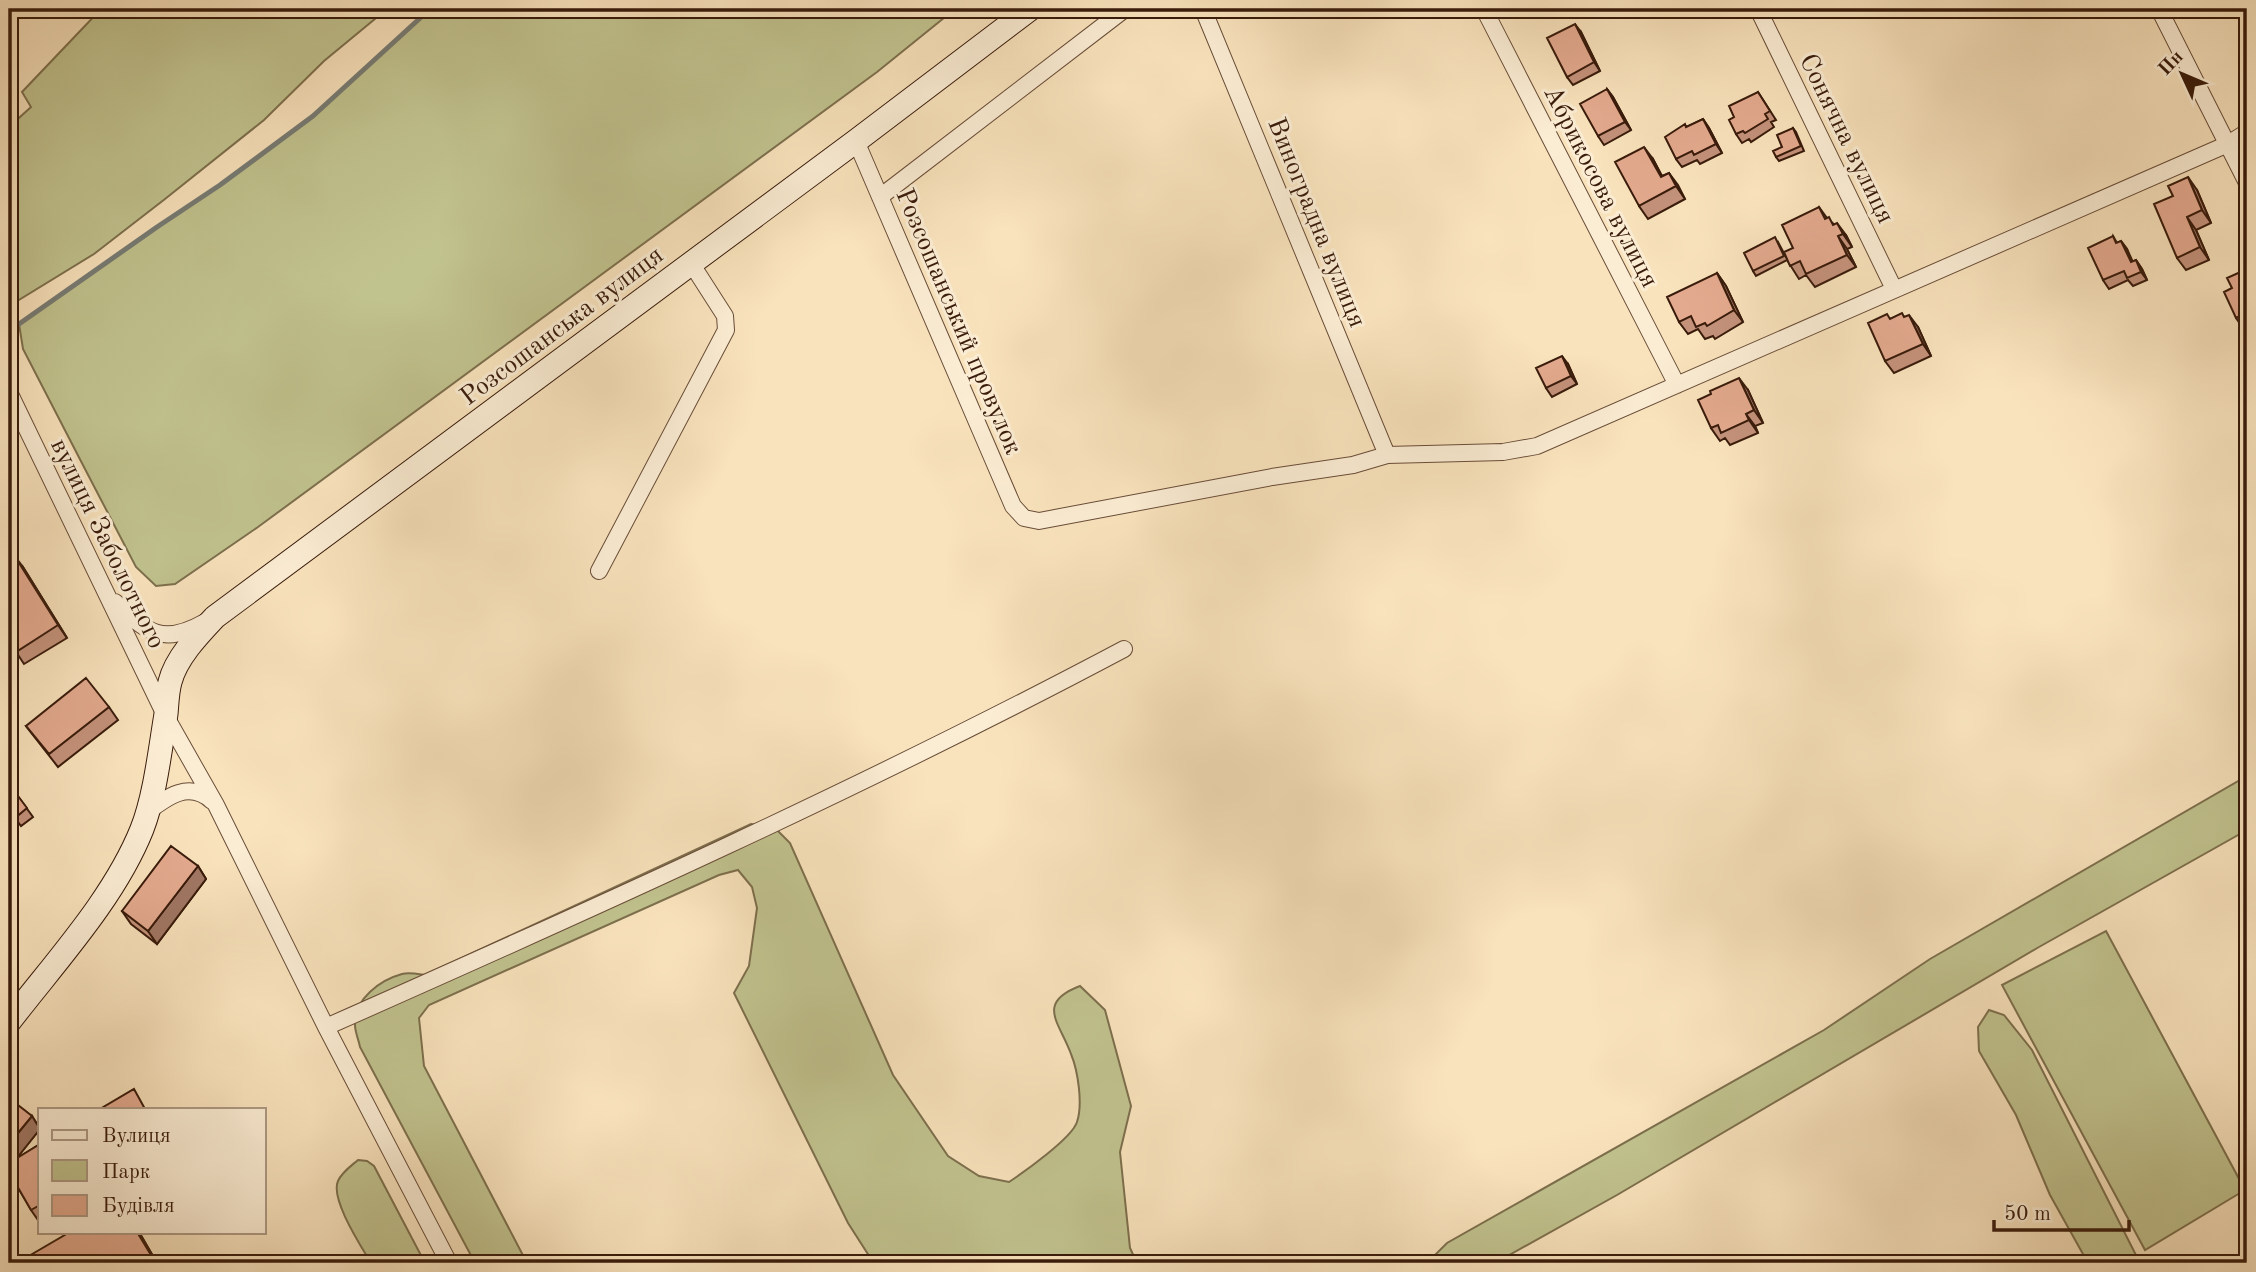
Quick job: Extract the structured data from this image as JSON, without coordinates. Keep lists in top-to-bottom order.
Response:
{
  "streets": {
    "street": [
      "Сонячна вулиця",
      "Абрикосова вулиця",
      "Виноградна вулиця",
      "Розсошанський провулок",
      "Розсошанська вулиця",
      "вулиця Заболотного"
    ]
  },
  "crossings": [
    ["Виноградна вулиця", "Розсошанський провулок"],
    ["Розсошанський провулок", "Розсошанська вулиця"],
    ["Розсошанська вулиця", "вулиця Заболотного"]
  ],
  "legend": ["Вулиця", "Парк", "Будівля"],
  "scale_bar": "50 m",
  "north": "top left"
}
